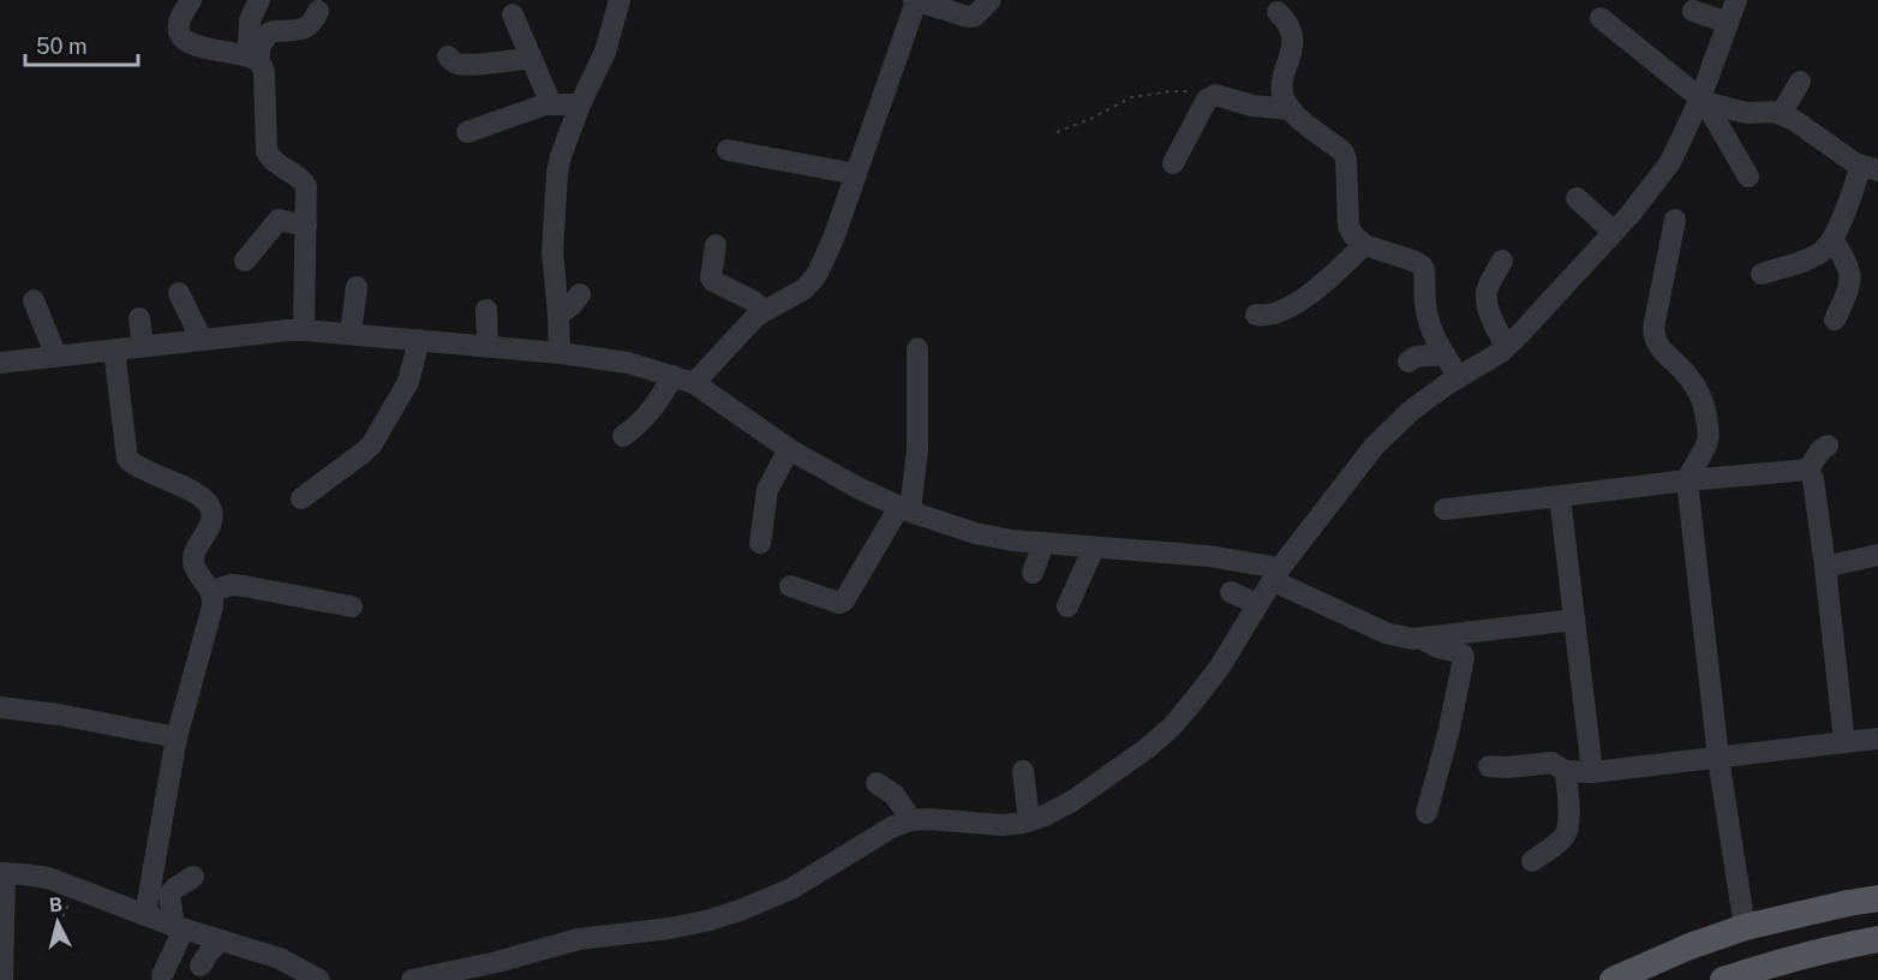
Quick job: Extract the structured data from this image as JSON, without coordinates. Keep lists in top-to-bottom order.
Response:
{
  "scale_bar": "50 m",
  "north": "top"
}
